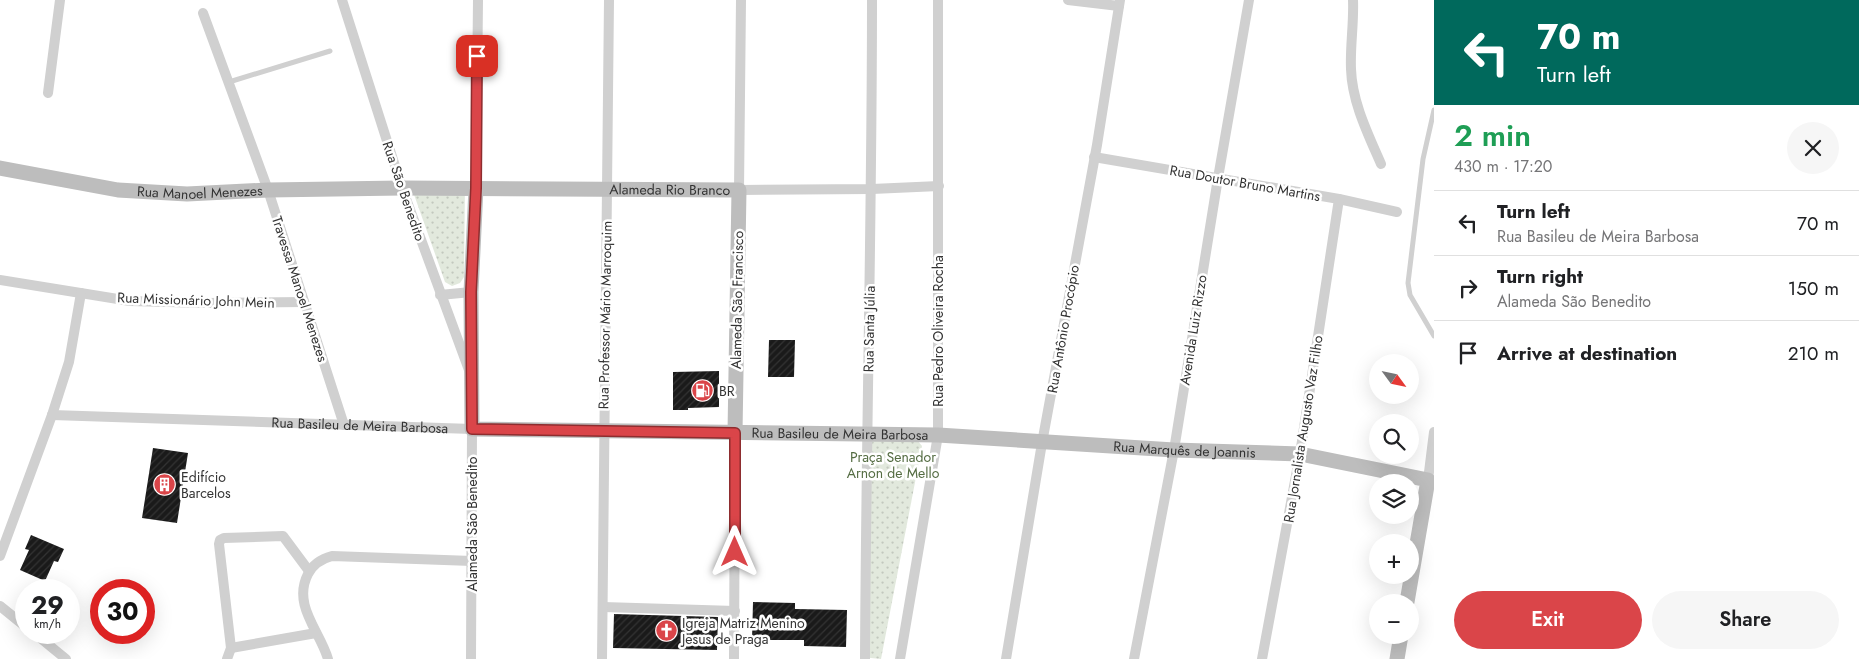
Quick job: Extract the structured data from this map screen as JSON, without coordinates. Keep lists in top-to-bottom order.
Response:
{
  "streets": {
    "street": [
      "Rua Doutor Bruno Martins",
      "Alameda Rio Branco",
      "Rua Manoel Menezes",
      "Rua São Benedito",
      "Travessa Manoel Menezes",
      "Rua Missionário John Mein",
      "Alameda São Francisco",
      "Rua Professor Mário Marroquim",
      "Rua Santa Júlia",
      "Rua Antônio Procópio",
      "Avenida Luiz Rizzo",
      "Rua Pedro Oliveira Rocha",
      "Rua Basileu de Meira Barbosa",
      "Rua Jornalista Augusto Vaz Filho",
      "Rua Marquês de Joannis",
      "Alameda São Benedito"
    ]
  },
  "crossings": [
    ["Rua Doutor Bruno Martins", "Rua Antônio Procópio"],
    ["Rua Doutor Bruno Martins", "Avenida Luiz Rizzo"],
    ["Rua Doutor Bruno Martins", "Rua Jornalista Augusto Vaz Filho"],
    ["Alameda Rio Branco", "Rua Manoel Menezes"],
    ["Alameda Rio Branco", "Rua São Benedito"],
    ["Alameda Rio Branco", "Alameda São Francisco"],
    ["Alameda Rio Branco", "Rua Professor Mário Marroquim"],
    ["Alameda Rio Branco", "Rua Santa Júlia"],
    ["Alameda Rio Branco", "Rua Pedro Oliveira Rocha"],
    ["Alameda Rio Branco", "Alameda São Benedito"],
    ["Rua Manoel Menezes", "Rua São Benedito"],
    ["Rua Manoel Menezes", "Travessa Manoel Menezes"],
    ["Rua São Benedito", "Alameda São Benedito"],
    ["Travessa Manoel Menezes", "Rua Missionário John Mein"],
    ["Travessa Manoel Menezes", "Rua Basileu de Meira Barbosa"],
    ["Alameda São Francisco", "Rua Basileu de Meira Barbosa"],
    ["Rua Professor Mário Marroquim", "Rua Basileu de Meira Barbosa"],
    ["Rua Santa Júlia", "Rua Basileu de Meira Barbosa"],
    ["Rua Antônio Procópio", "Rua Marquês de Joannis"],
    ["Avenida Luiz Rizzo", "Rua Marquês de Joannis"],
    ["Rua Pedro Oliveira Rocha", "Rua Basileu de Meira Barbosa"],
    ["Rua Pedro Oliveira Rocha", "Rua Marquês de Joannis"],
    ["Rua Basileu de Meira Barbosa", "Rua Marquês de Joannis"],
    ["Rua Basileu de Meira Barbosa", "Alameda São Benedito"],
    ["Rua Jornalista Augusto Vaz Filho", "Rua Marquês de Joannis"]
  ],
  "parks": ["Praça Senador Arnon de Mello"],
  "places": {
    "fuel station": ["BR"],
    "building": ["Edifício Barcelos"],
    "church": ["Igreja Matriz Menino Jesus de Praga"]
  },
  "north": "bottom right",
  "page": {
    "turn": ["70 m", "Turn left"],
    "heading": ["2 min", "430 m · 17:20"],
    "list": [
      {
        "name": "Turn left",
        "note": "Rua Basileu de Meira Barbosa",
        "value": "70 m"
      },
      {
        "name": "Turn right",
        "note": "Alameda São Benedito",
        "value": "150 m"
      },
      {
        "name": "Arrive at destination",
        "value": "210 m"
      }
    ],
    "map_buttons": ["+", "−"],
    "speed": "29 km/h",
    "limit": "30",
    "buttons": ["Exit", "Share"]
  }
}
